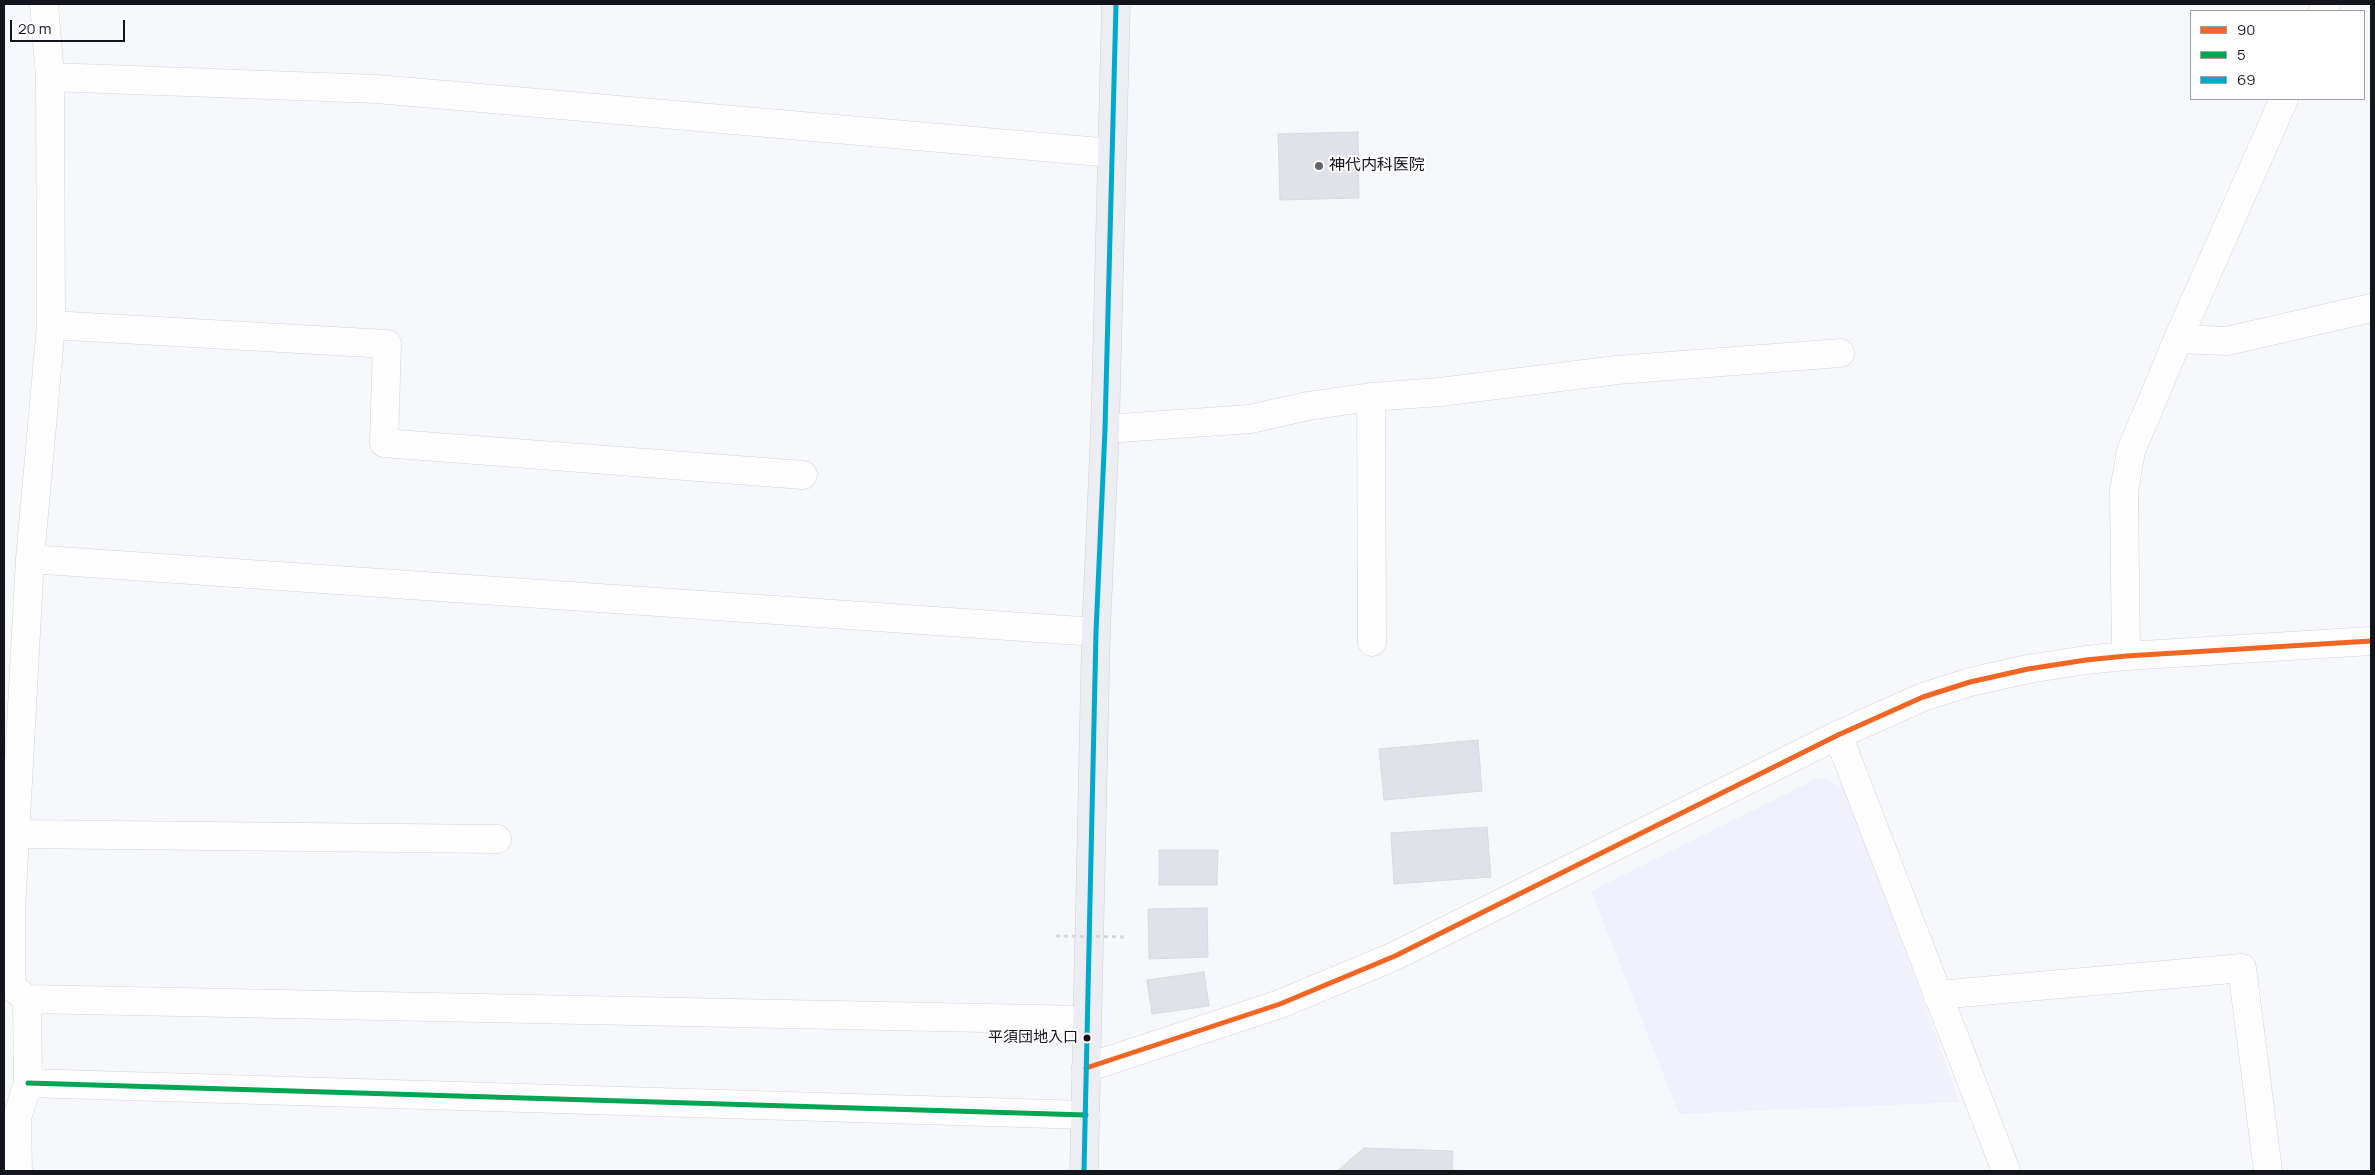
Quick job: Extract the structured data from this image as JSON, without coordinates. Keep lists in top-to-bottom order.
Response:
{
  "places": ["神代内科医院", "平須団地入口"],
  "lines": ["transit line 69", "transit line 90", "transit line 5"],
  "legend": ["90", "5", "69"],
  "scale_bar": "20 m"
}
